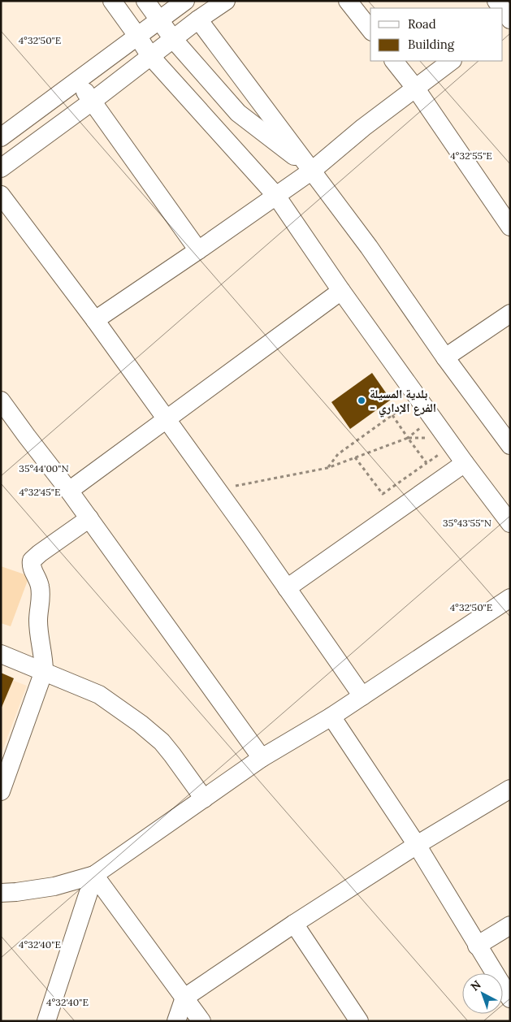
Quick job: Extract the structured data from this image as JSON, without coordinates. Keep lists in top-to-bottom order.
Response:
{
  "places": ["بلدية المسيلة - الفرع الإداري"],
  "legend": ["Road", "Building"],
  "north": "top left",
  "coordinates": [
    "4°32'50\"E",
    "4°32'55\"E",
    "35°44'00\"N",
    "4°32'45\"E",
    "35°43'55\"N",
    "4°32'40\"E"
  ]
}
